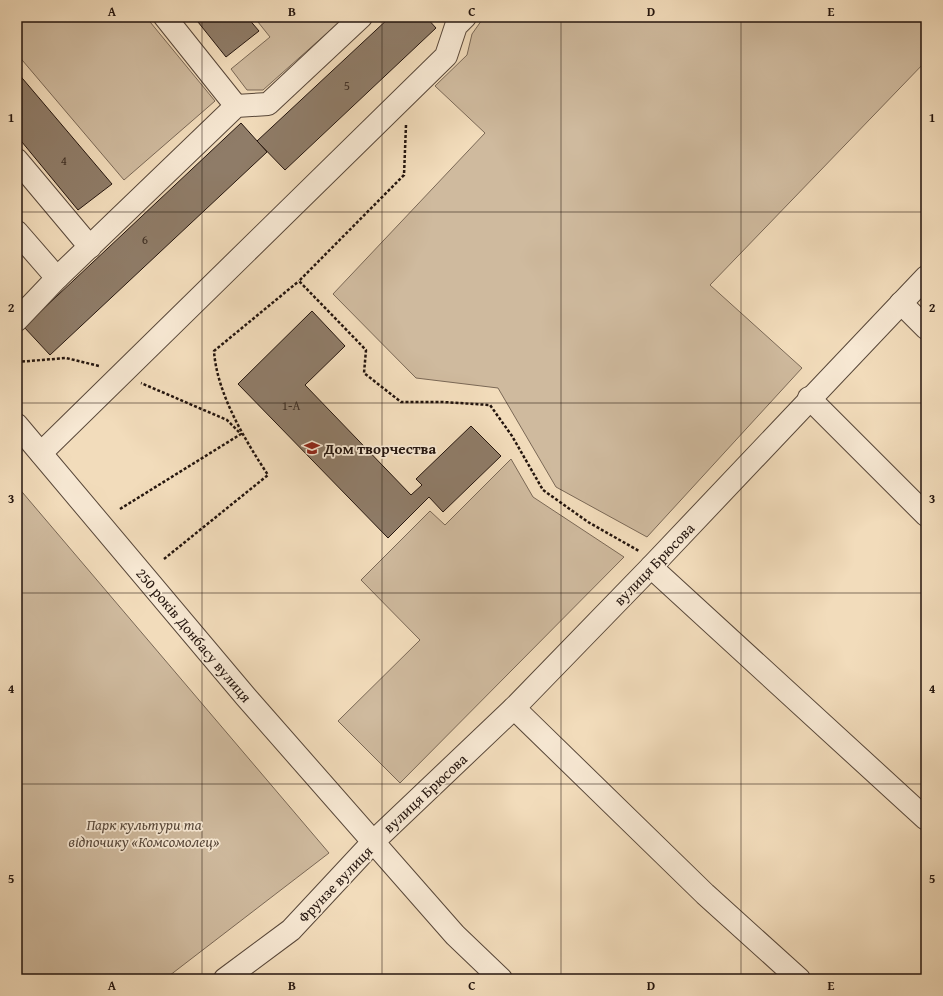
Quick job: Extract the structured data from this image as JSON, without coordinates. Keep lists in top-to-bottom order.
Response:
{
  "streets": {
    "street": ["вулиця Брюсова", "250 років Донбасу вулиця", "Фрунзе вулиця"]
  },
  "crossings": [
    ["вулиця Брюсова", "250 років Донбасу вулиця"],
    ["вулиця Брюсова", "Фрунзе вулиця"],
    ["250 років Донбасу вулиця", "Фрунзе вулиця"]
  ],
  "parks": ["Парк культури та відпочику «Комсомолец»"],
  "places": {
    "school or university": ["Дом творчества"]
  },
  "house_numbers": [
    "5",
    "4",
    "6",
    "1-A"
  ],
  "grid": {
    "columns": [
      "A",
      "B",
      "C",
      "D",
      "E"
    ],
    "rows": [
      "1",
      "2",
      "3",
      "4",
      "5"
    ]
  }
}
